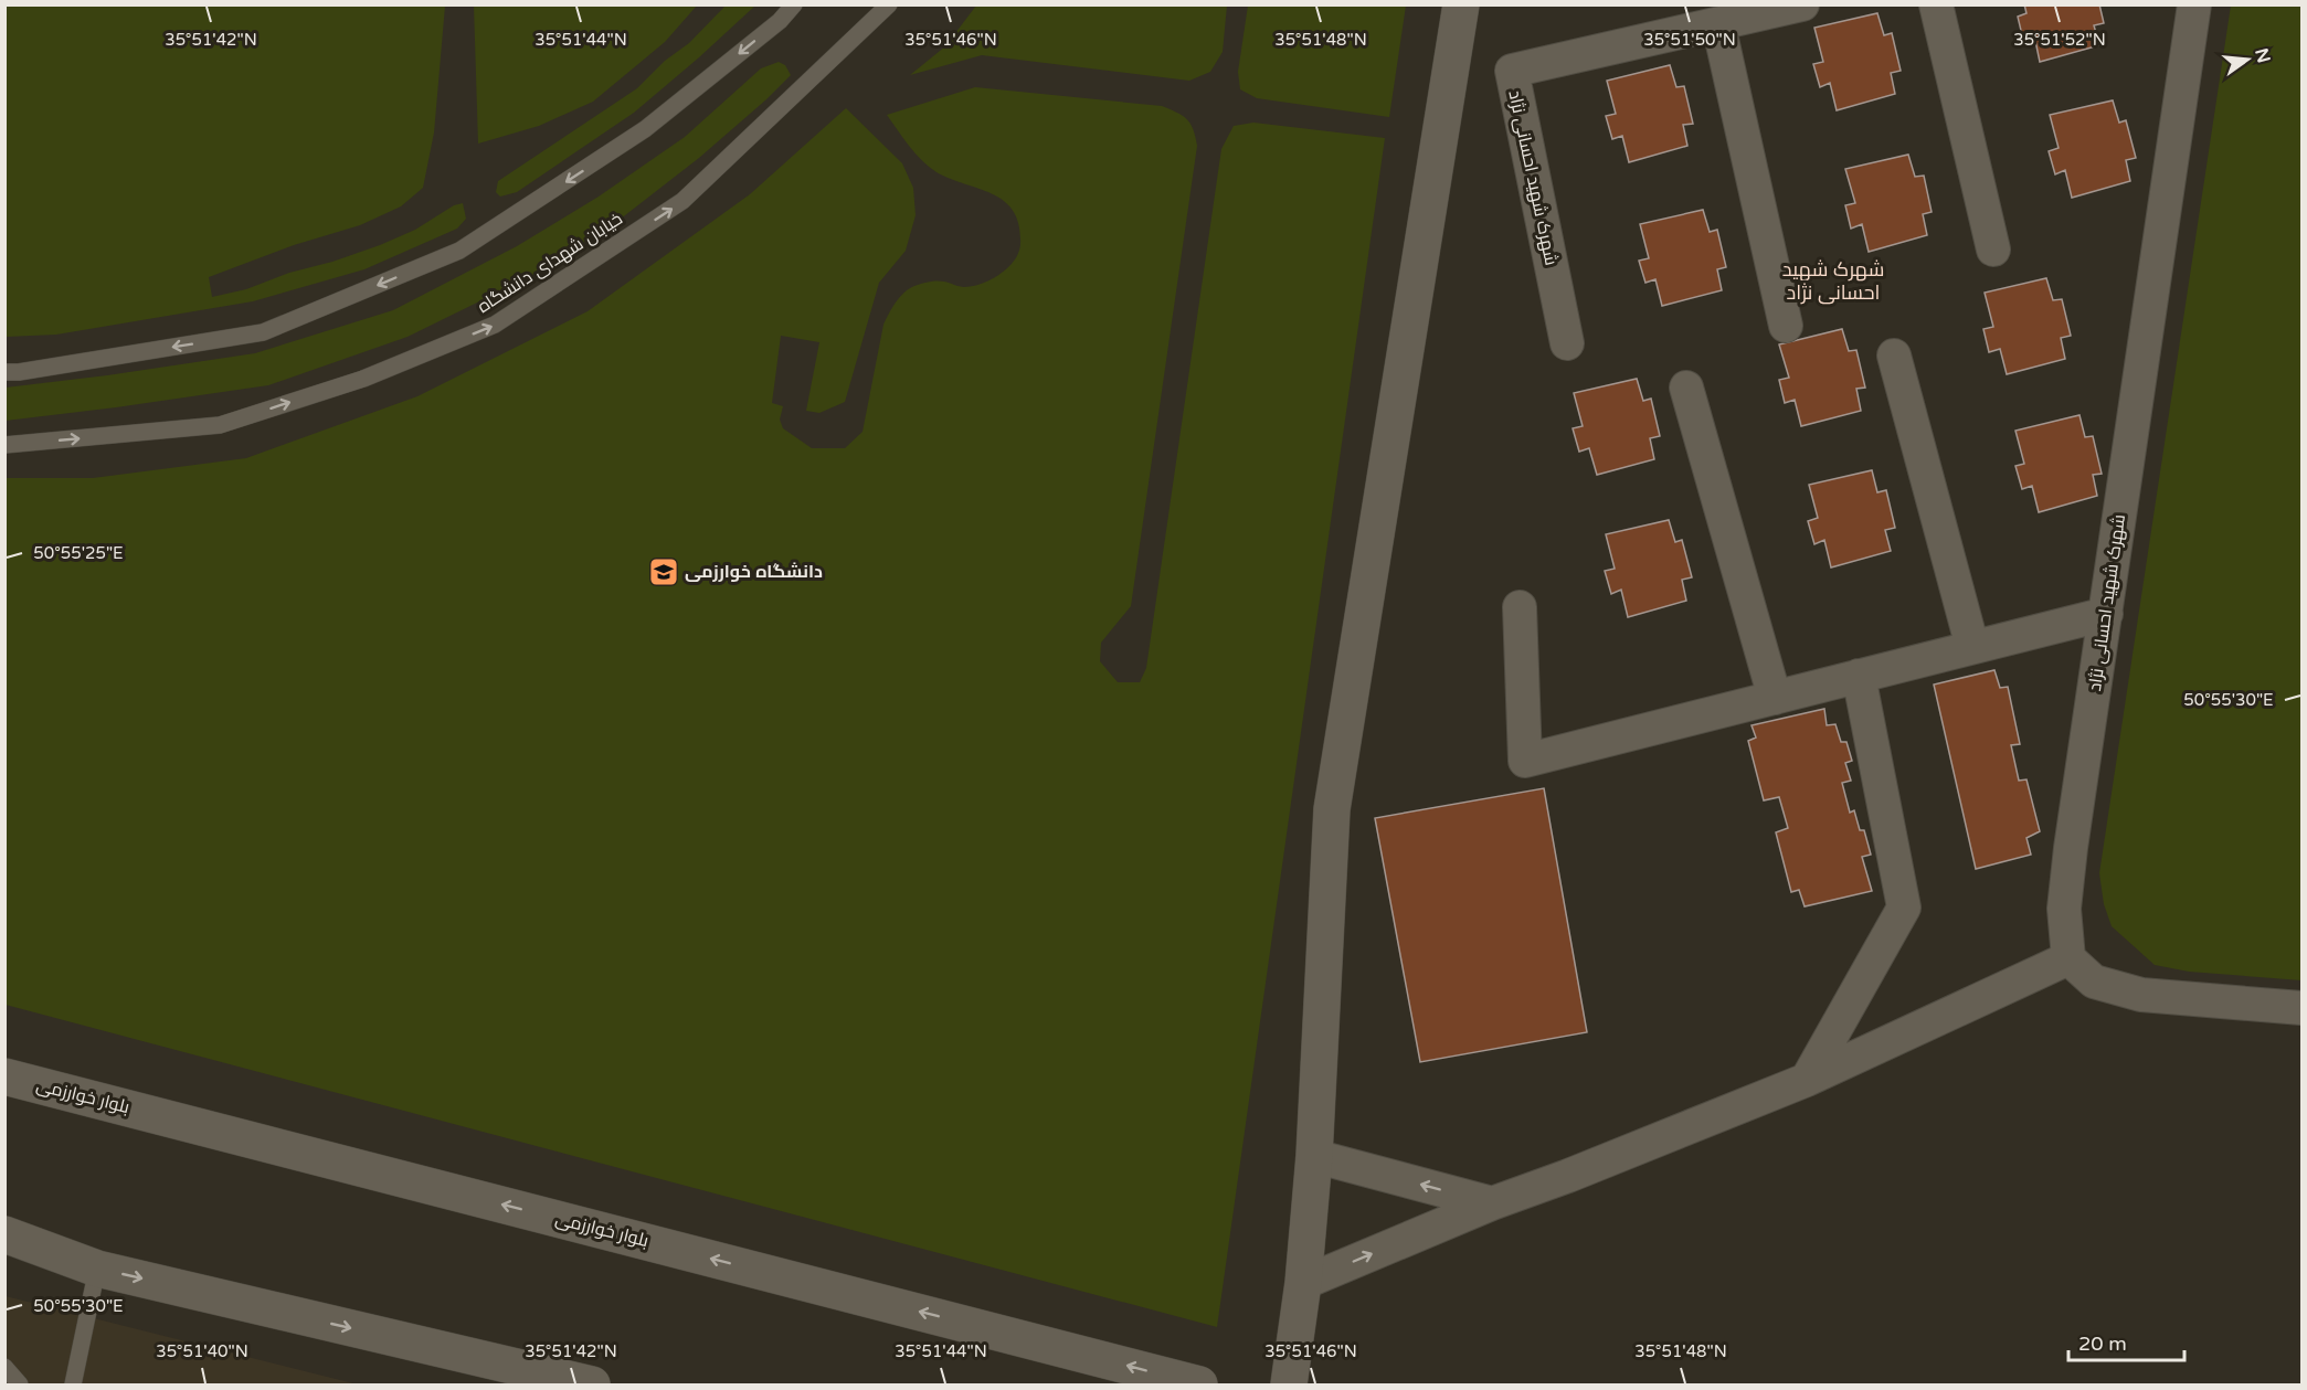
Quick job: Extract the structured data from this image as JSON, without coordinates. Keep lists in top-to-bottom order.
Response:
{
  "streets": {
    "main road": ["بلوار خوارزمی"],
    "street": ["شهرک شهید احسانی نژاد"],
    "lane": ["خیابان شهدای دانشگاه"]
  },
  "districts": ["شهرک شهید احسانی نژاد"],
  "places": {
    "school or university": ["دانشگاه خوارزمی"]
  },
  "scale_bar": "20 m",
  "north": "right",
  "coordinates": [
    "35°51'42\"N",
    "35°51'44\"N",
    "35°51'46\"N",
    "35°51'48\"N",
    "35°51'50\"N",
    "35°51'52\"N",
    "50°55'25\"E",
    "50°55'30\"E",
    "35°51'40\"N"
  ]
}
